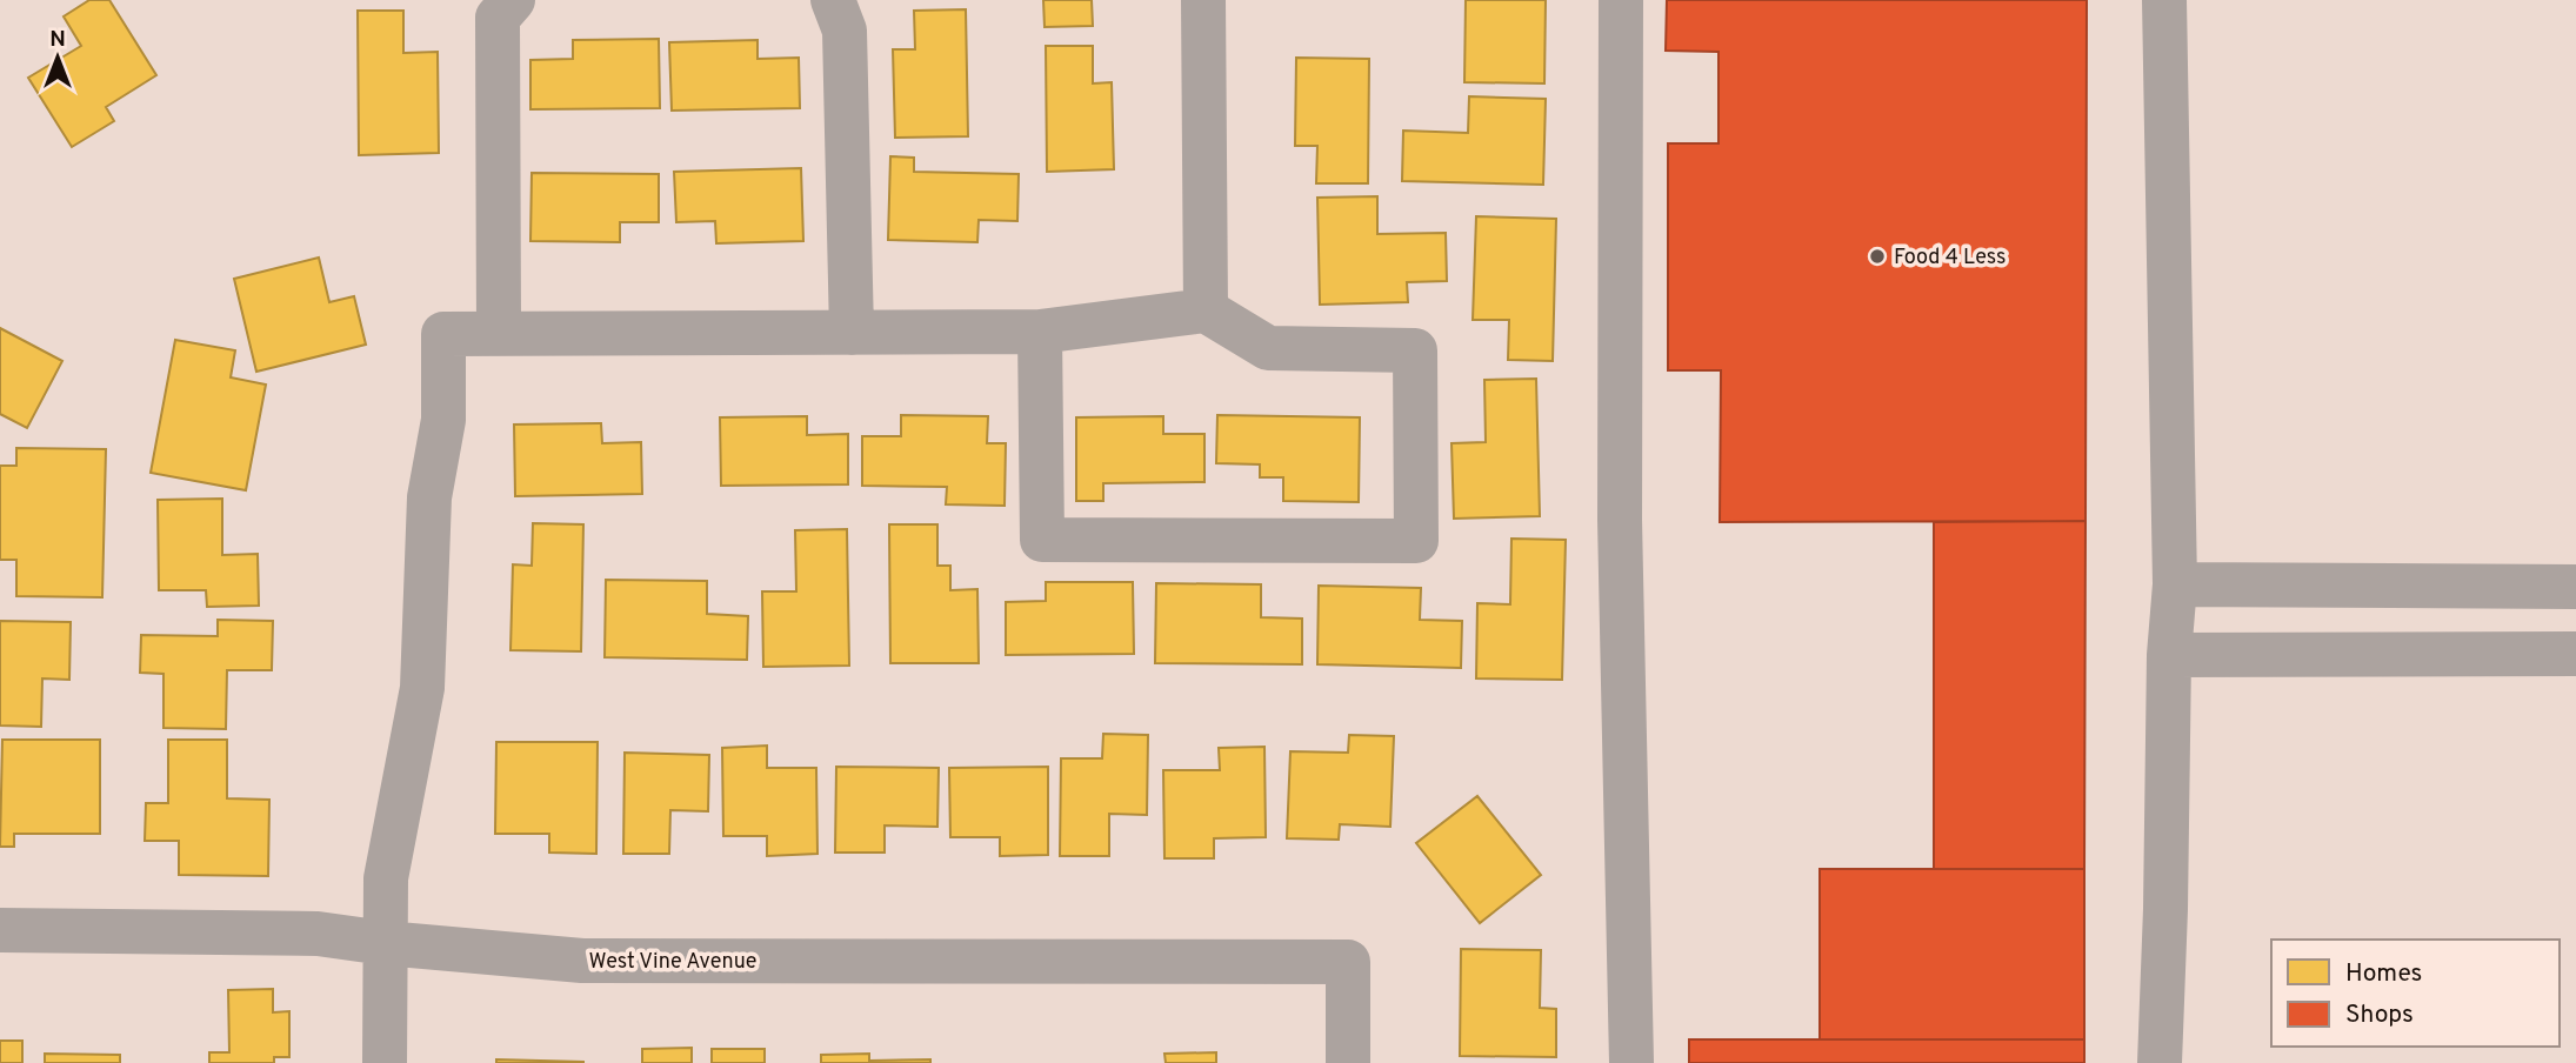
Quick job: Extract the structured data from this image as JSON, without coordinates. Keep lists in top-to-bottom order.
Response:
{
  "streets": {
    "street": ["West Vine Avenue"]
  },
  "places": ["Food 4 Less"],
  "legend": ["Homes", "Shops"],
  "north": "top"
}
